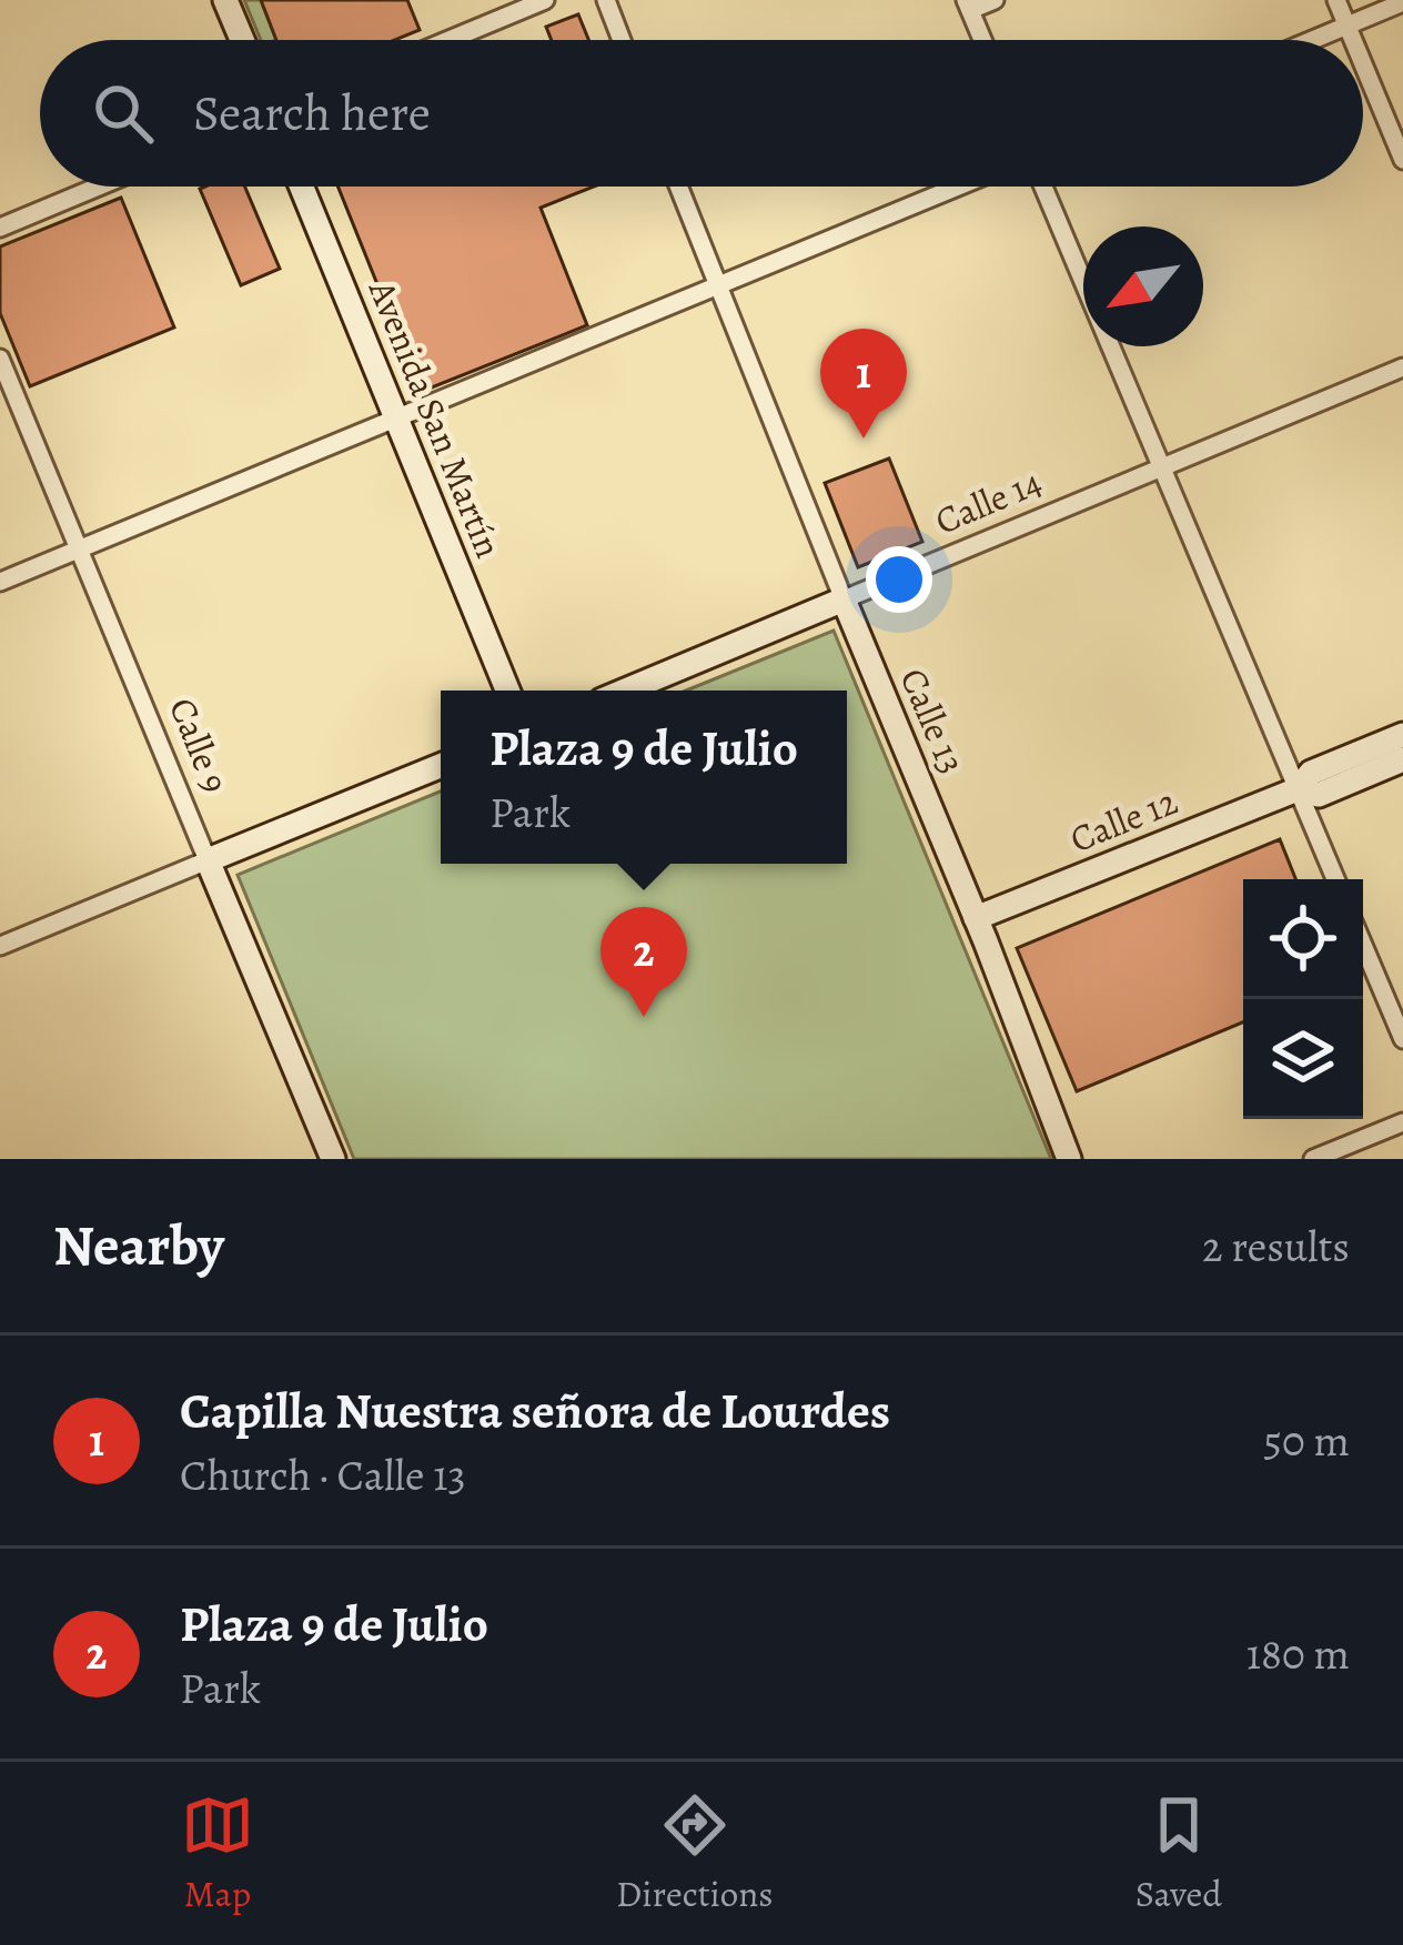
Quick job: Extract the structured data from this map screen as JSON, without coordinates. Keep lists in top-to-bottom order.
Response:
{
  "streets": {
    "street": [
      "Avenida San Martín",
      "Calle 14",
      "Calle 13",
      "Calle 9",
      "Calle 12"
    ]
  },
  "crossings": [
    ["Calle 14", "Calle 13"],
    ["Calle 13", "Calle 12"]
  ],
  "north": "bottom left",
  "page": {
    "search": "Search here",
    "pins": ["1", "2"],
    "popup": ["Plaza 9 de Julio", "Park"],
    "heading": ["Nearby", "2 results"],
    "list": [
      {
        "mark": "1",
        "name": "Capilla Nuestra señora de Lourdes",
        "note": "Church · Calle 13",
        "value": "50 m"
      },
      {
        "mark": "2",
        "name": "Plaza 9 de Julio",
        "note": "Park",
        "value": "180 m"
      }
    ],
    "nav": ["Map", "Directions", "Saved"]
  }
}
